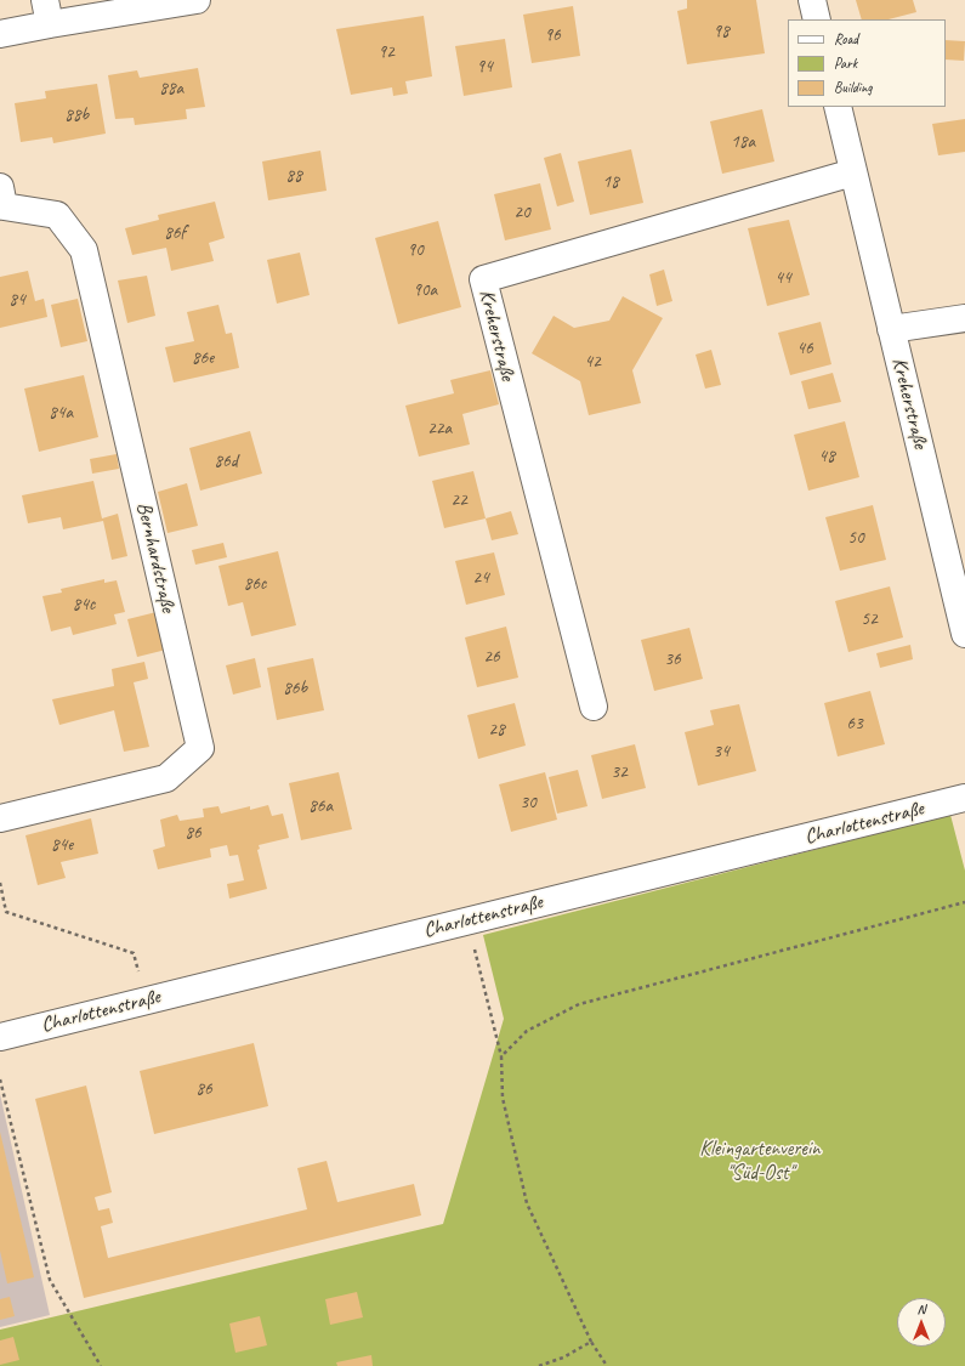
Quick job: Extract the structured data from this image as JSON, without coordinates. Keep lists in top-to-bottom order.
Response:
{
  "streets": {
    "street": ["Kreherstraße", "Bernhardstraße", "Charlottenstraße"]
  },
  "parks": ["Kleingartenverein \"Süd-Ost\""],
  "house_numbers": [
    "98",
    "96",
    "92",
    "94",
    "88a",
    "88b",
    "18a",
    "88",
    "18",
    "20",
    "86f",
    "90",
    "44",
    "90a",
    "84",
    "46",
    "86e",
    "42",
    "84a",
    "22a",
    "48",
    "86d",
    "22",
    "50",
    "24",
    "86c",
    "84c",
    "52",
    "26",
    "36",
    "86b",
    "63",
    "28",
    "34",
    "32",
    "30",
    "86a",
    "86",
    "84e",
    "86"
  ],
  "legend": ["Road", "Park", "Building"],
  "north": "top"
}
